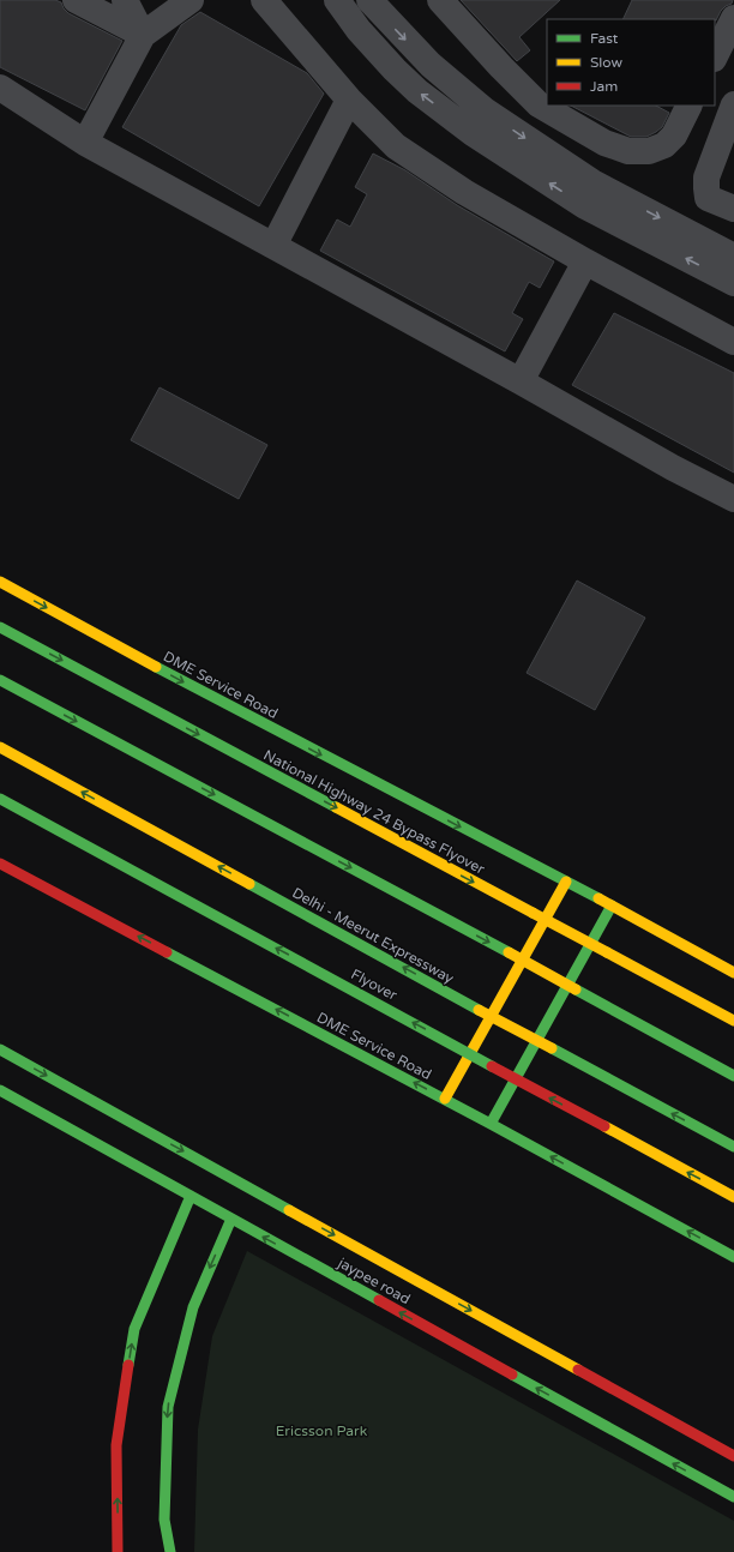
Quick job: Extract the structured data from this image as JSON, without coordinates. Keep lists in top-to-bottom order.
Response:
{
  "streets": {
    "main road": [
      "DME Service Road",
      "National Highway 24 Bypass Flyover",
      "Delhi - Meerut Expressway",
      "Flyover",
      "jaypee road"
    ]
  },
  "one_way": ["Flyover"],
  "parks": ["Ericsson Park"],
  "legend": ["Fast", "Slow", "Jam"]
}
